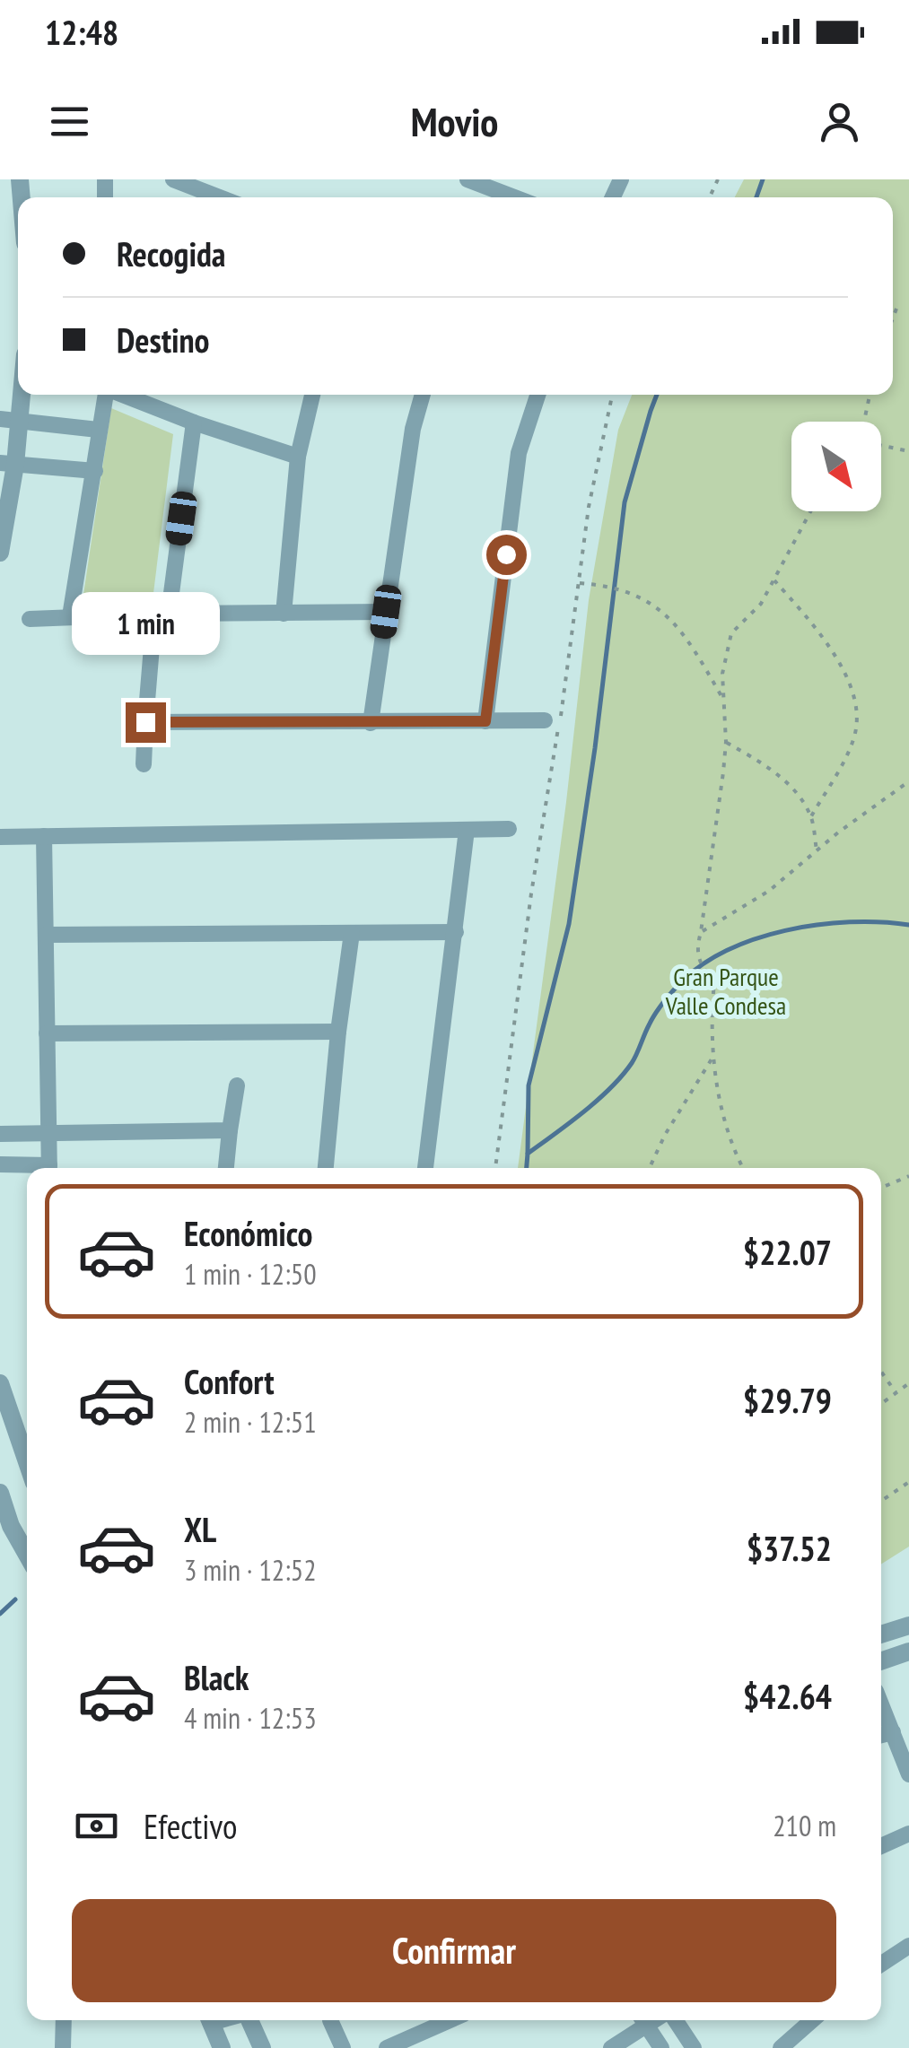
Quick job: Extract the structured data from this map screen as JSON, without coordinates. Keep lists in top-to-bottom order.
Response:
{
  "parks": ["Gran Parque Valle Condesa"],
  "north": "bottom right",
  "page": {
    "status": "12:48",
    "header": "Movio",
    "banner": ["Recogida", "Destino"],
    "bubble": "1 min",
    "list": [
      {
        "name": "Económico",
        "note": "1 min · 12:50",
        "value": "$22.07"
      },
      {
        "name": "Confort",
        "note": "2 min · 12:51",
        "value": "$29.79"
      },
      {
        "name": "XL",
        "note": "3 min · 12:52",
        "value": "$37.52"
      },
      {
        "name": "Black",
        "note": "4 min · 12:53",
        "value": "$42.64"
      }
    ],
    "pay": ["Efectivo", "210 m"],
    "buttons": "Confirmar"
  }
}
